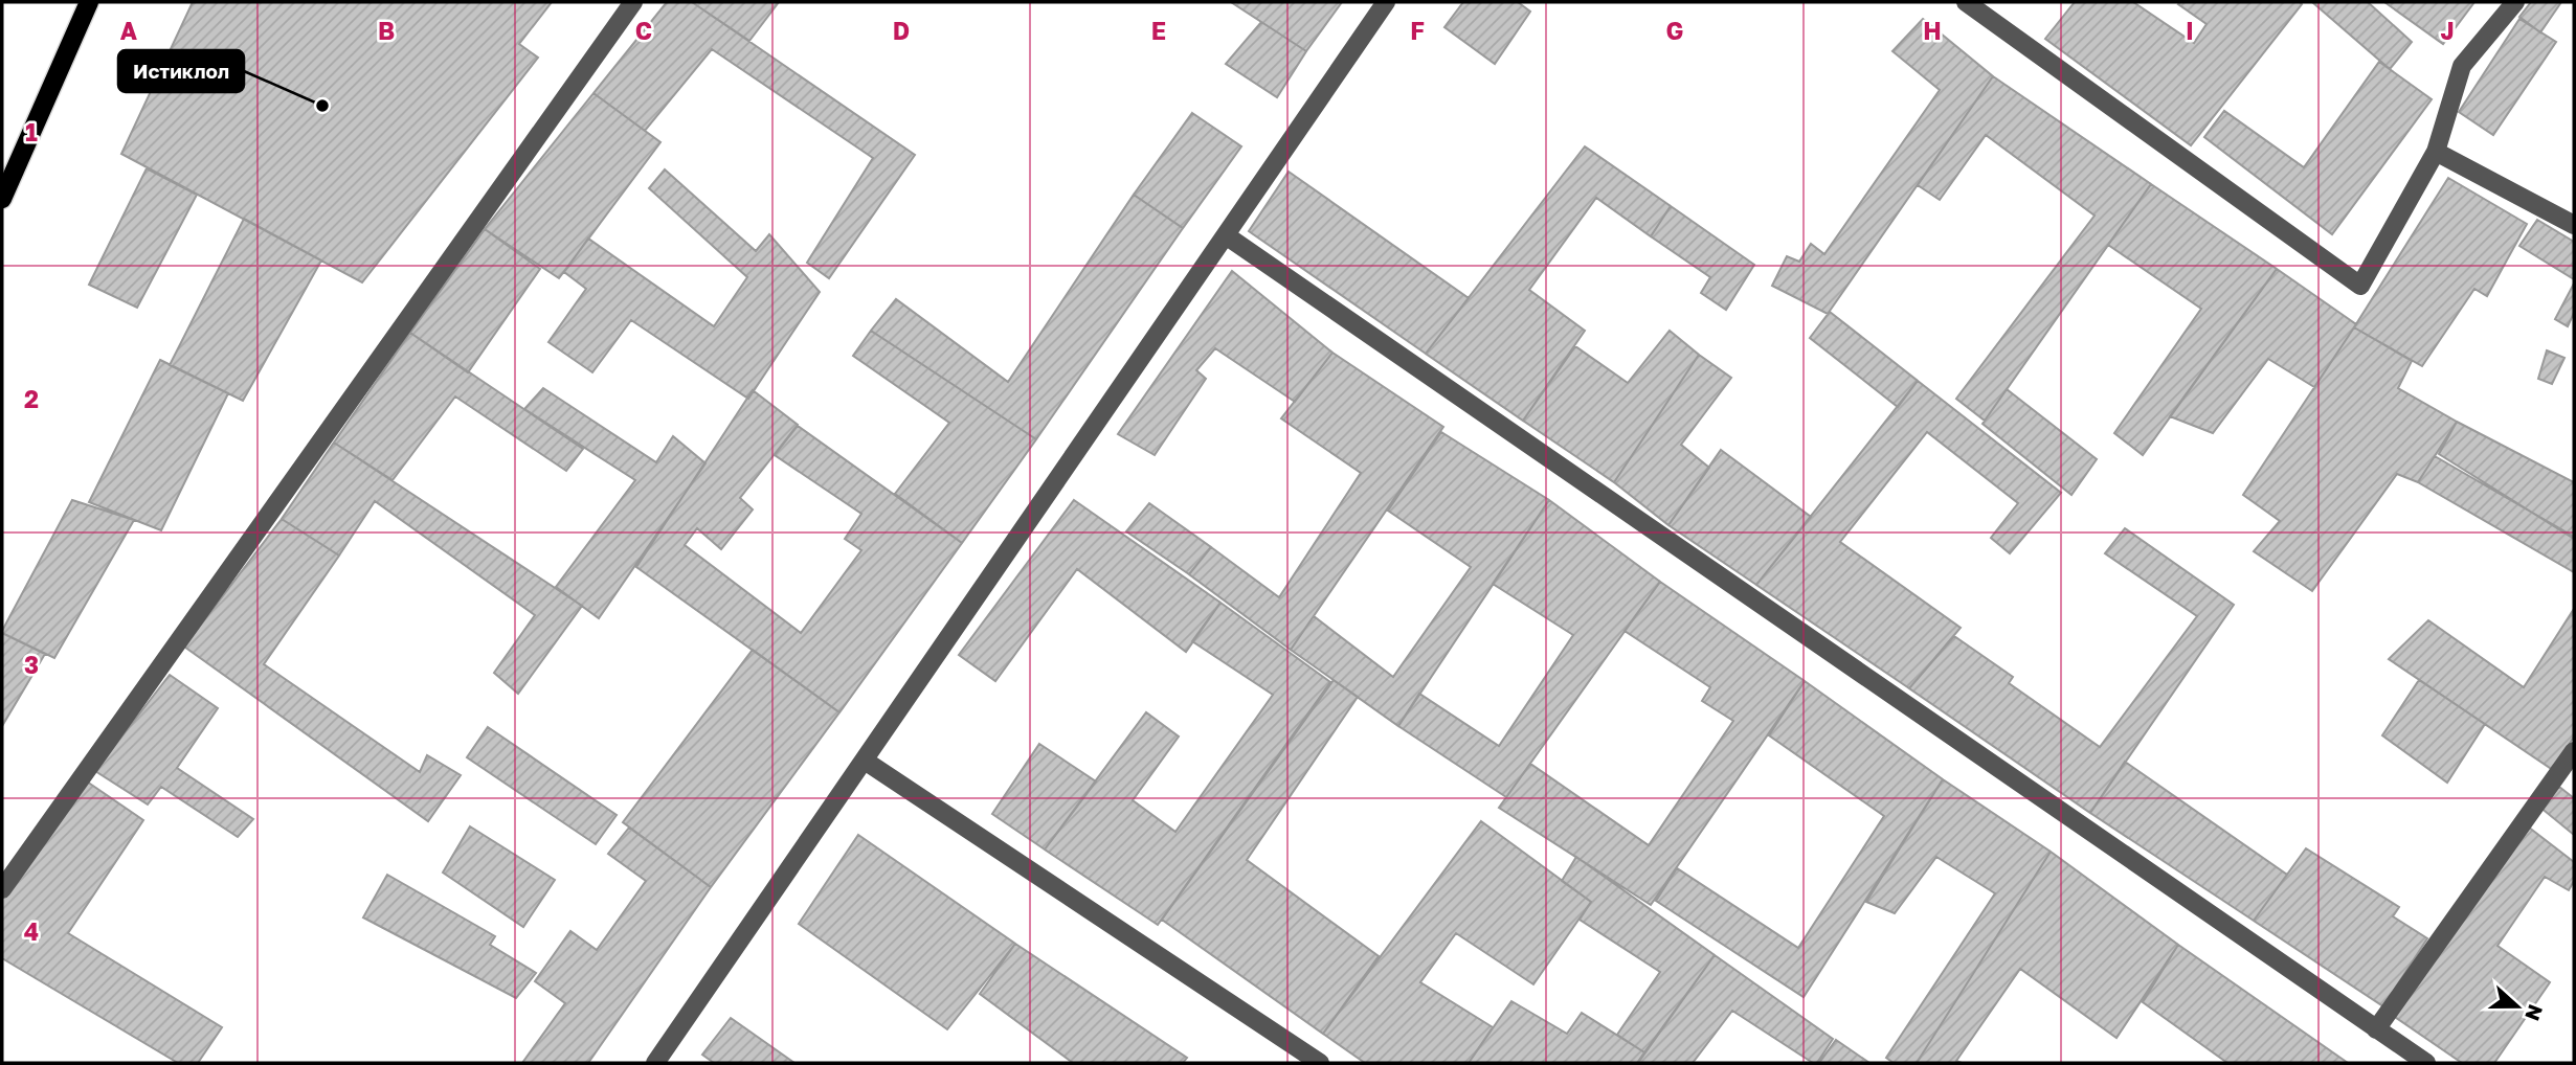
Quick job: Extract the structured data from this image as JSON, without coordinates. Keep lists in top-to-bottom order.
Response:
{
  "places": ["Истиклол"],
  "north": "right",
  "grid": {
    "columns": [
      "A",
      "B",
      "C",
      "D",
      "E",
      "F",
      "G",
      "H",
      "I",
      "J"
    ],
    "rows": [
      "1",
      "2",
      "3",
      "4"
    ]
  }
}
